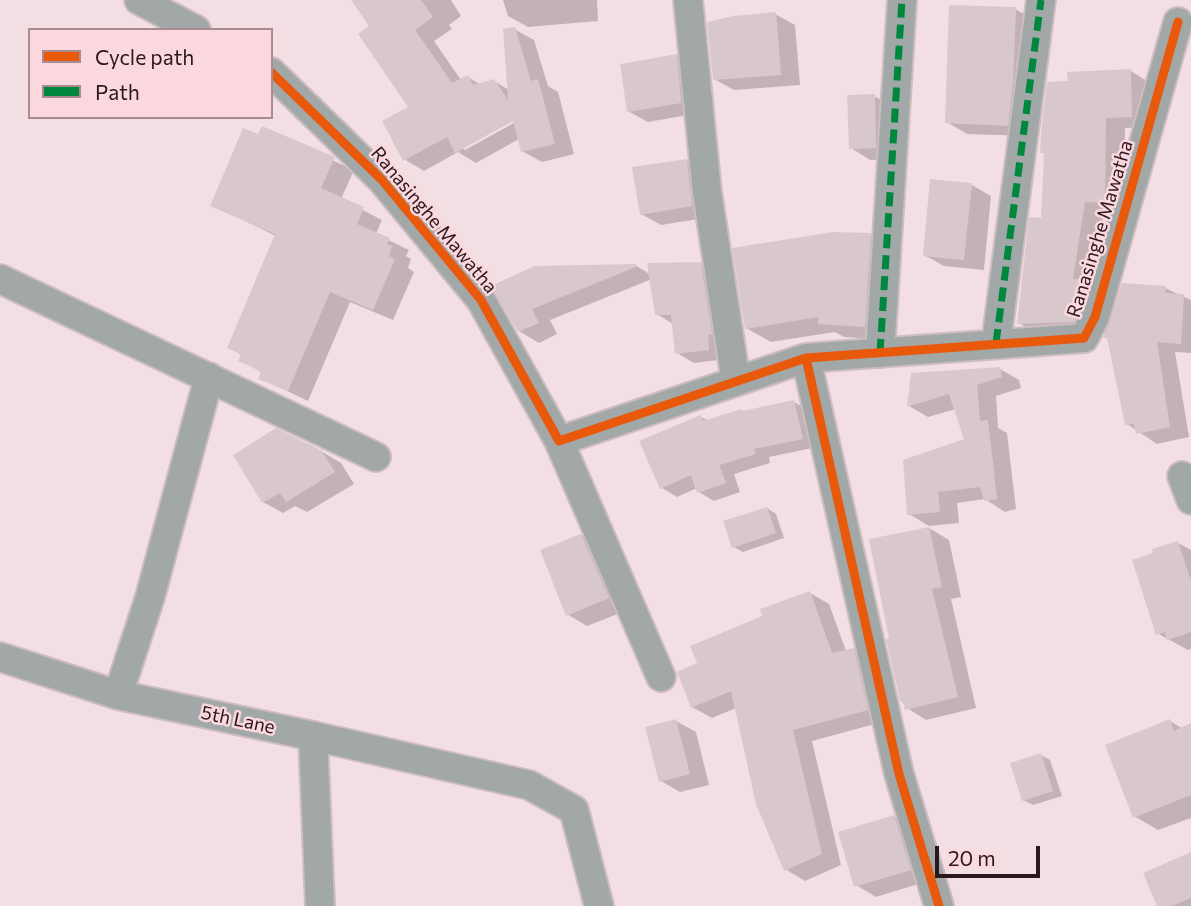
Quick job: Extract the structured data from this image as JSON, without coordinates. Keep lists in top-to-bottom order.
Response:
{
  "streets": {
    "street": ["Ranasinghe Mawatha", "5th Lane"]
  },
  "legend": ["Cycle path", "Path"],
  "scale_bar": "20 m"
}
